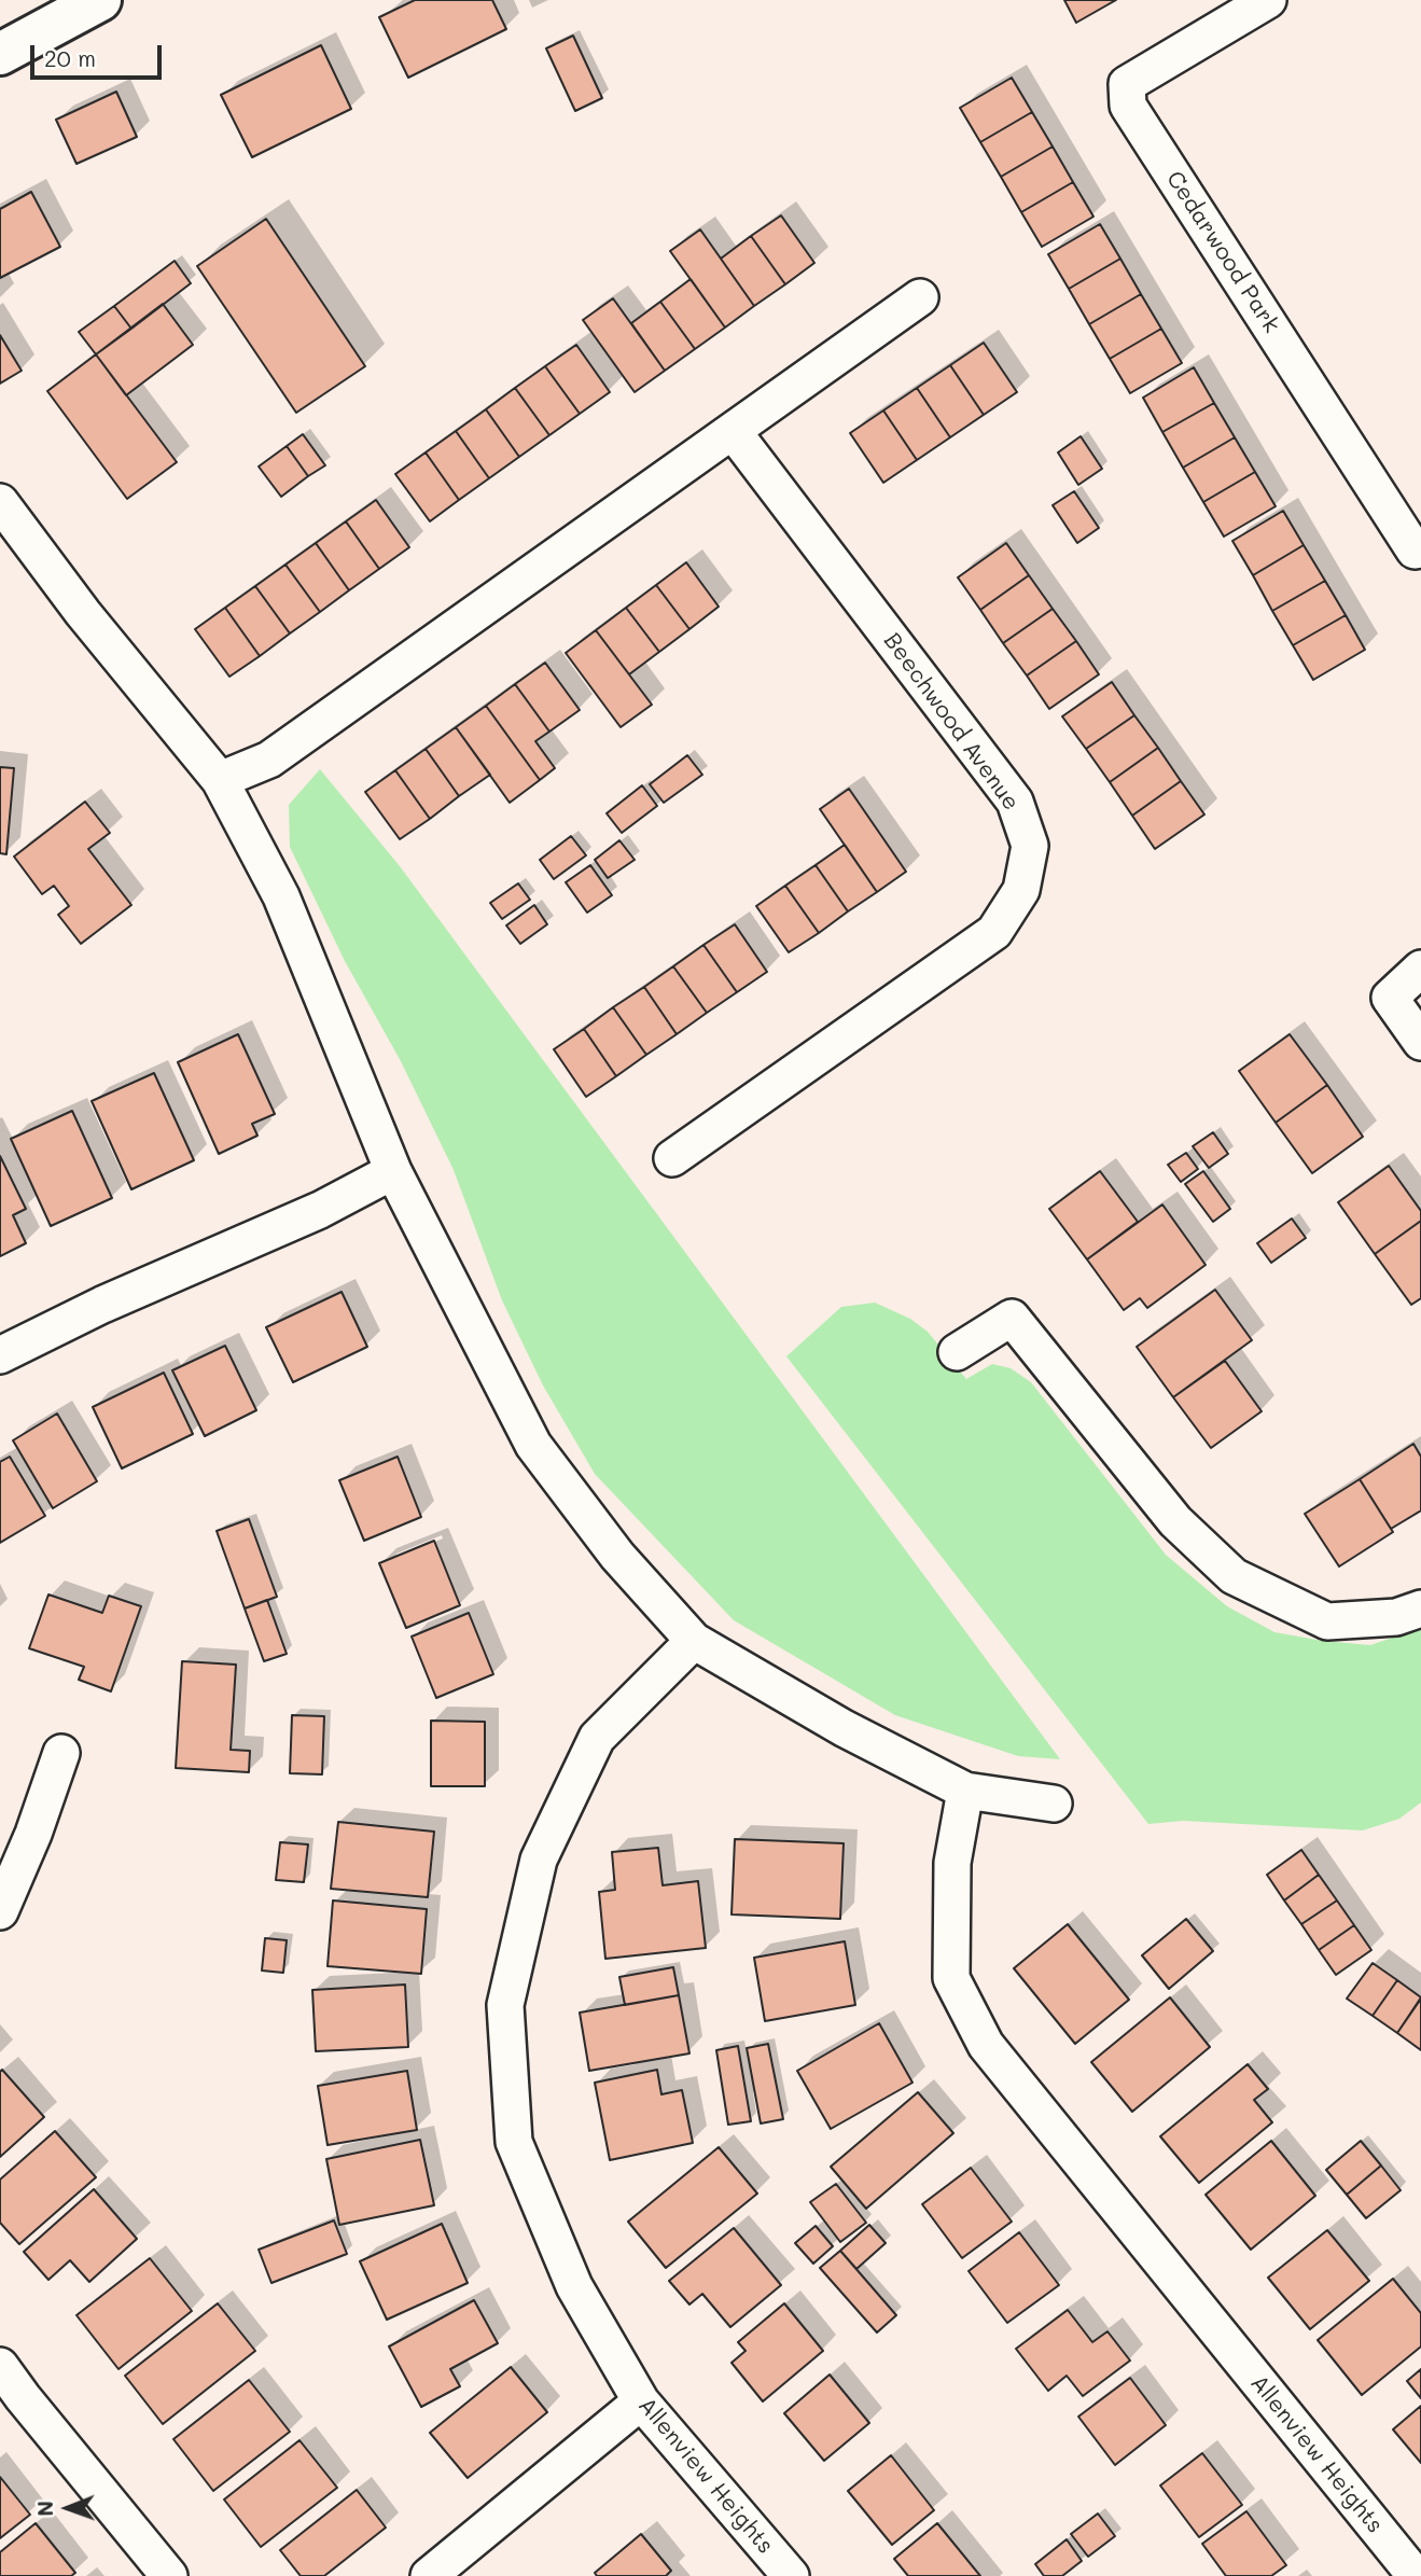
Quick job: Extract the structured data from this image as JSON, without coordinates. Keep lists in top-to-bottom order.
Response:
{
  "streets": {
    "street": ["Cedarwood Park", "Beechwood Avenue", "Allenview Heights"]
  },
  "scale_bar": "20 m",
  "north": "left"
}
